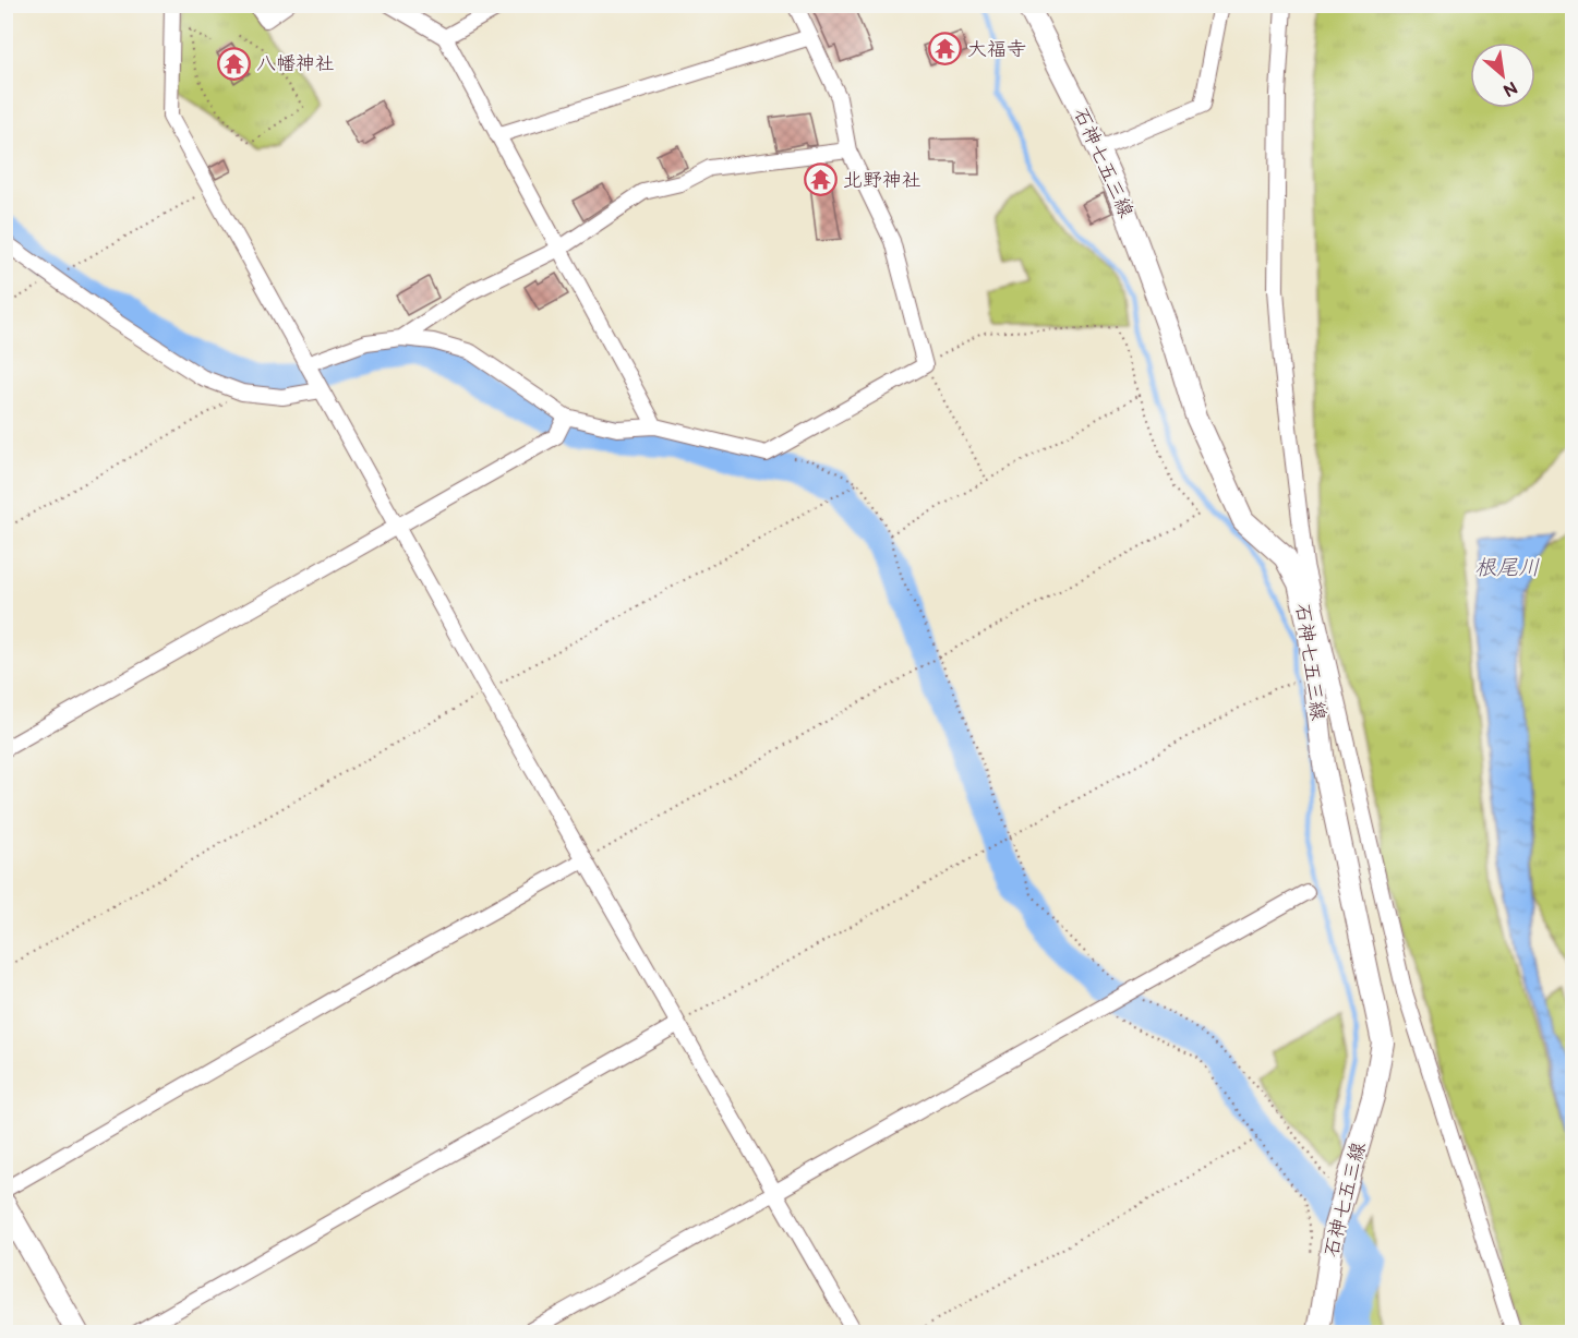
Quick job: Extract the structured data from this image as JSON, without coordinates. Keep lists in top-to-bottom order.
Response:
{
  "streets": {
    "main road": ["石神七五三線"]
  },
  "water": ["根尾川"],
  "places": {
    "temple": ["大福寺", "八幡神社", "北野神社"]
  },
  "north": "bottom right"
}
